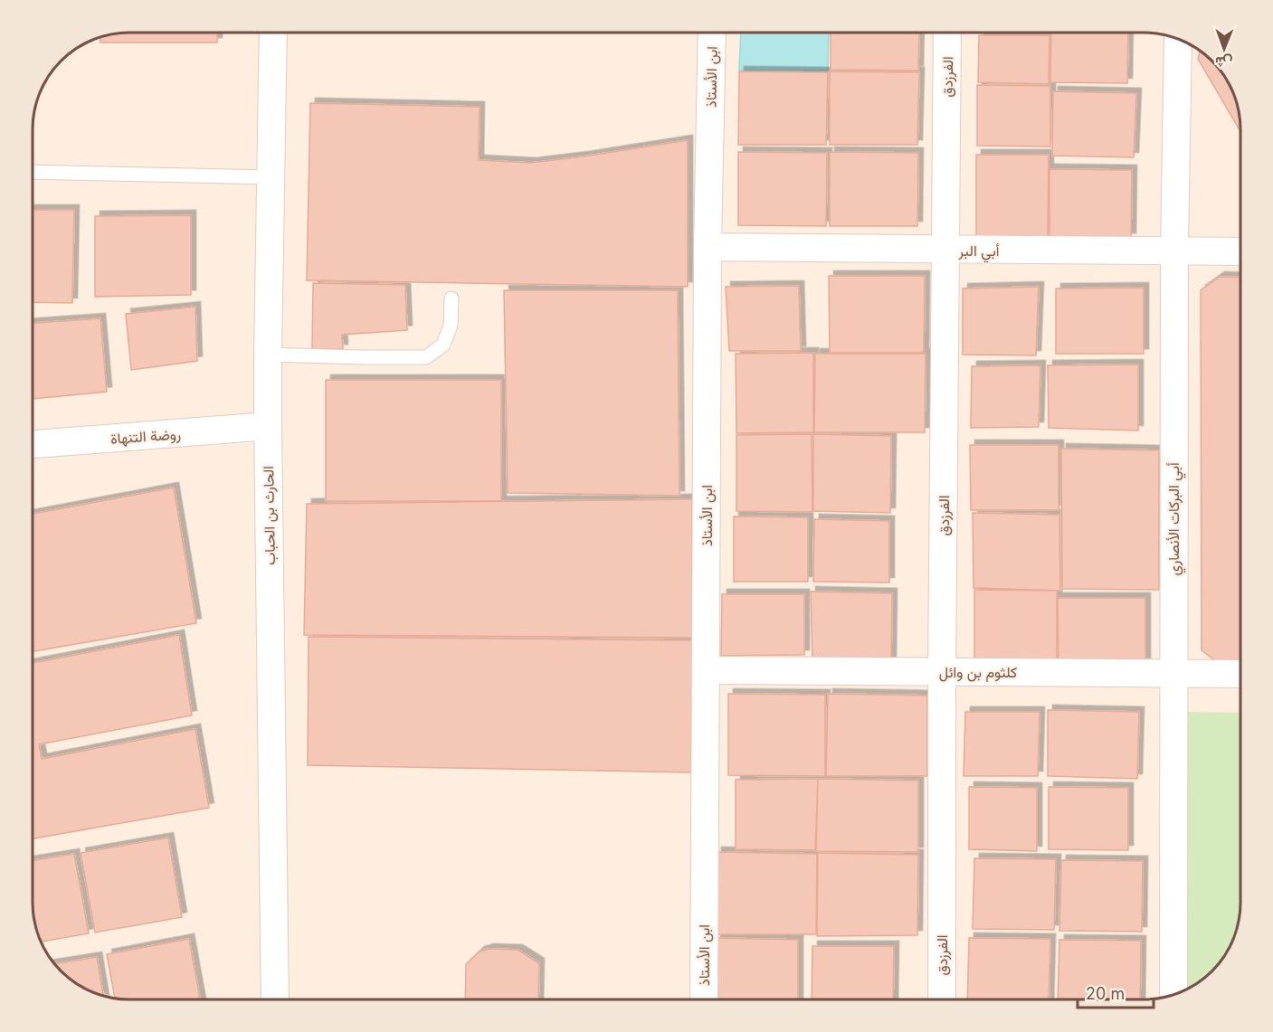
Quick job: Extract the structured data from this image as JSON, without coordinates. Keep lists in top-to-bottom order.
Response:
{
  "streets": {
    "street": [
      "ابن الأستاذ",
      "الفرزدق",
      "أبي البر",
      "روضة التنهاة",
      "الحارث بن الحباب",
      "أبي البركات الأنصاري",
      "كلثوم بن وائل"
    ]
  },
  "crossings": [
    ["ابن الأستاذ", "أبي البر"],
    ["ابن الأستاذ", "كلثوم بن وائل"],
    ["الفرزدق", "أبي البر"],
    ["الفرزدق", "كلثوم بن وائل"],
    ["أبي البر", "أبي البركات الأنصاري"],
    ["روضة التنهاة", "الحارث بن الحباب"],
    ["أبي البركات الأنصاري", "كلثوم بن وائل"]
  ],
  "scale_bar": "20 m",
  "north": "bottom"
}
